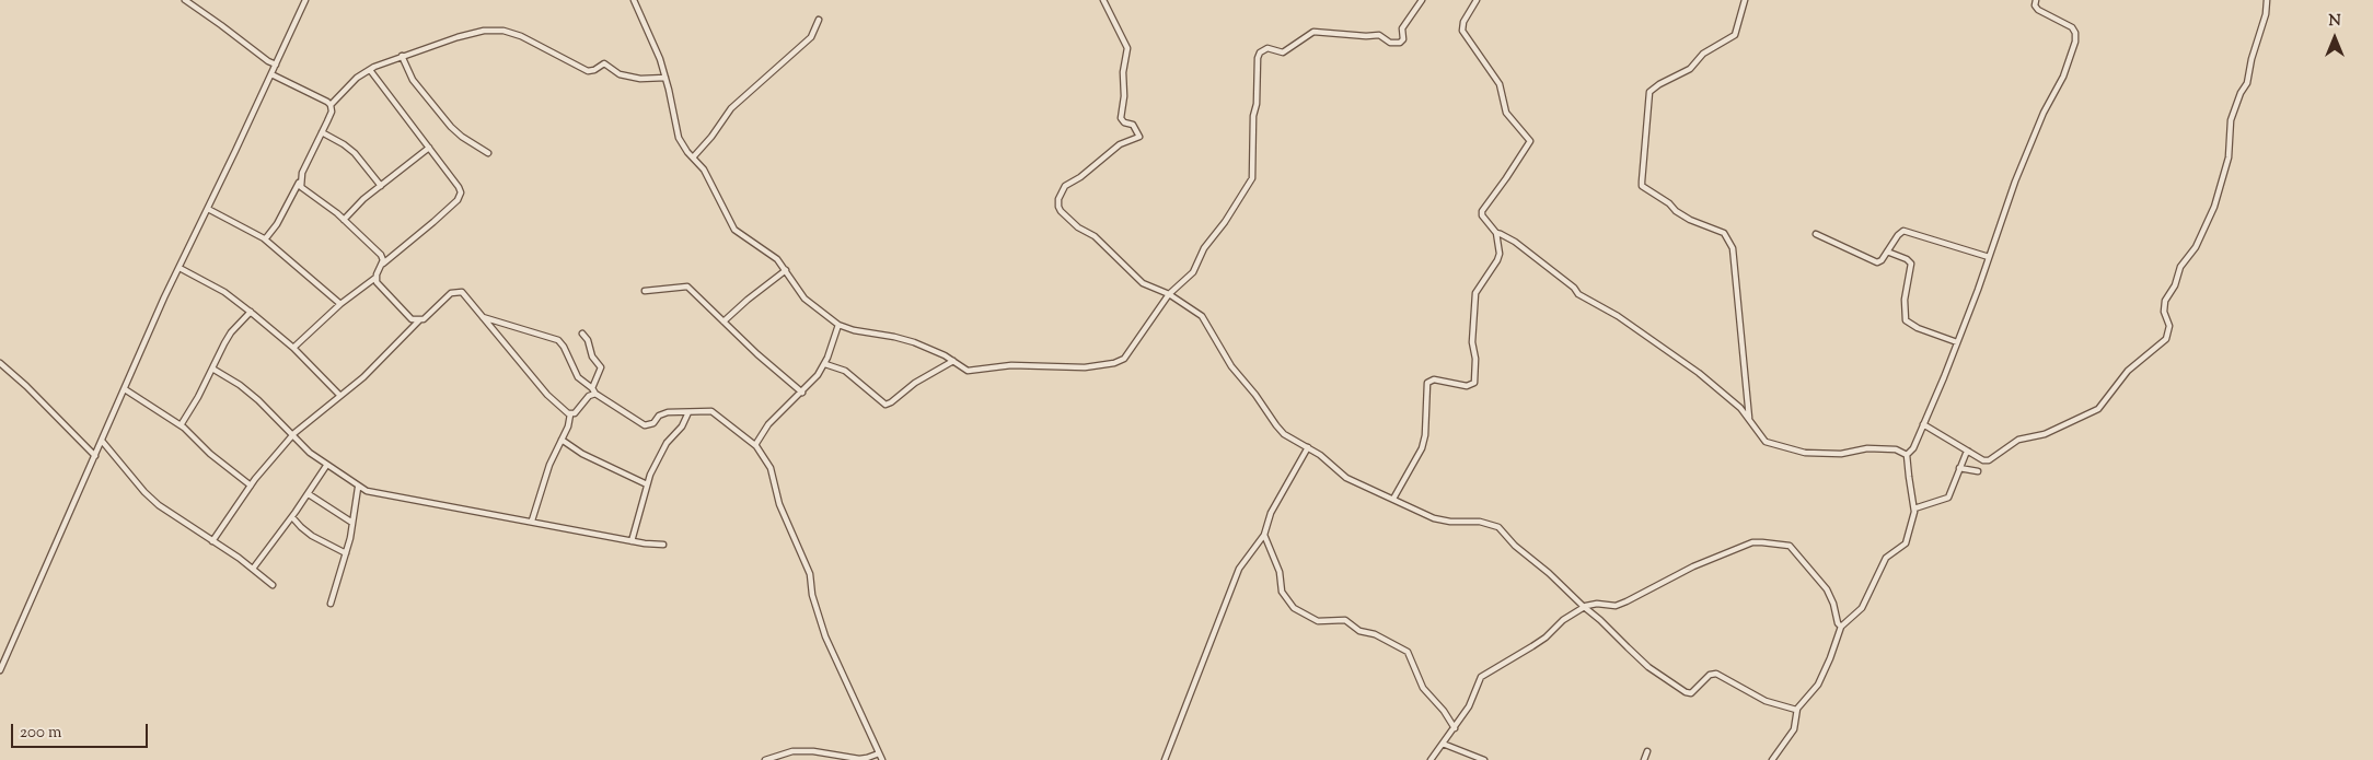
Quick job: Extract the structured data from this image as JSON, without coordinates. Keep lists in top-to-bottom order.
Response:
{
  "scale_bar": "200 m",
  "north": "top"
}
